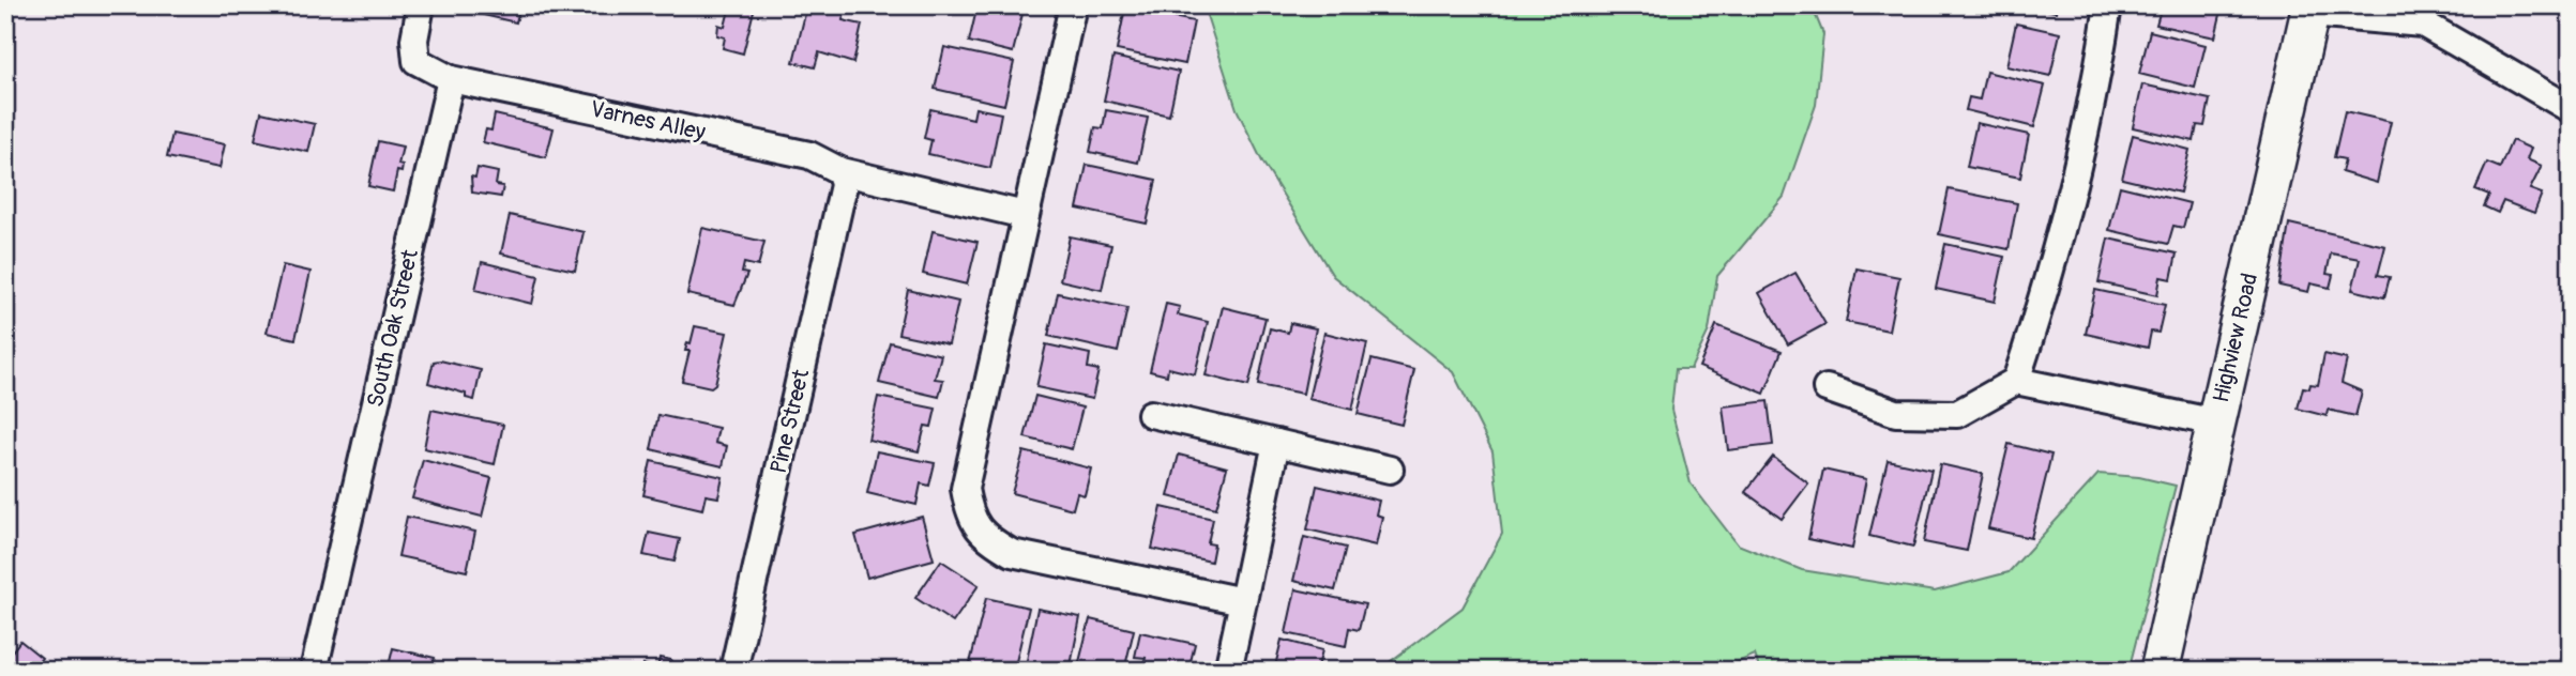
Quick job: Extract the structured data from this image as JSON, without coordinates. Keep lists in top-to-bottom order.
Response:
{
  "streets": {
    "street": [
      "Varnes Alley",
      "South Oak Street",
      "Highview Road",
      "Pine Street"
    ]
  },
  "crossings": [
    ["Varnes Alley", "South Oak Street"],
    ["Varnes Alley", "Pine Street"]
  ]
}
